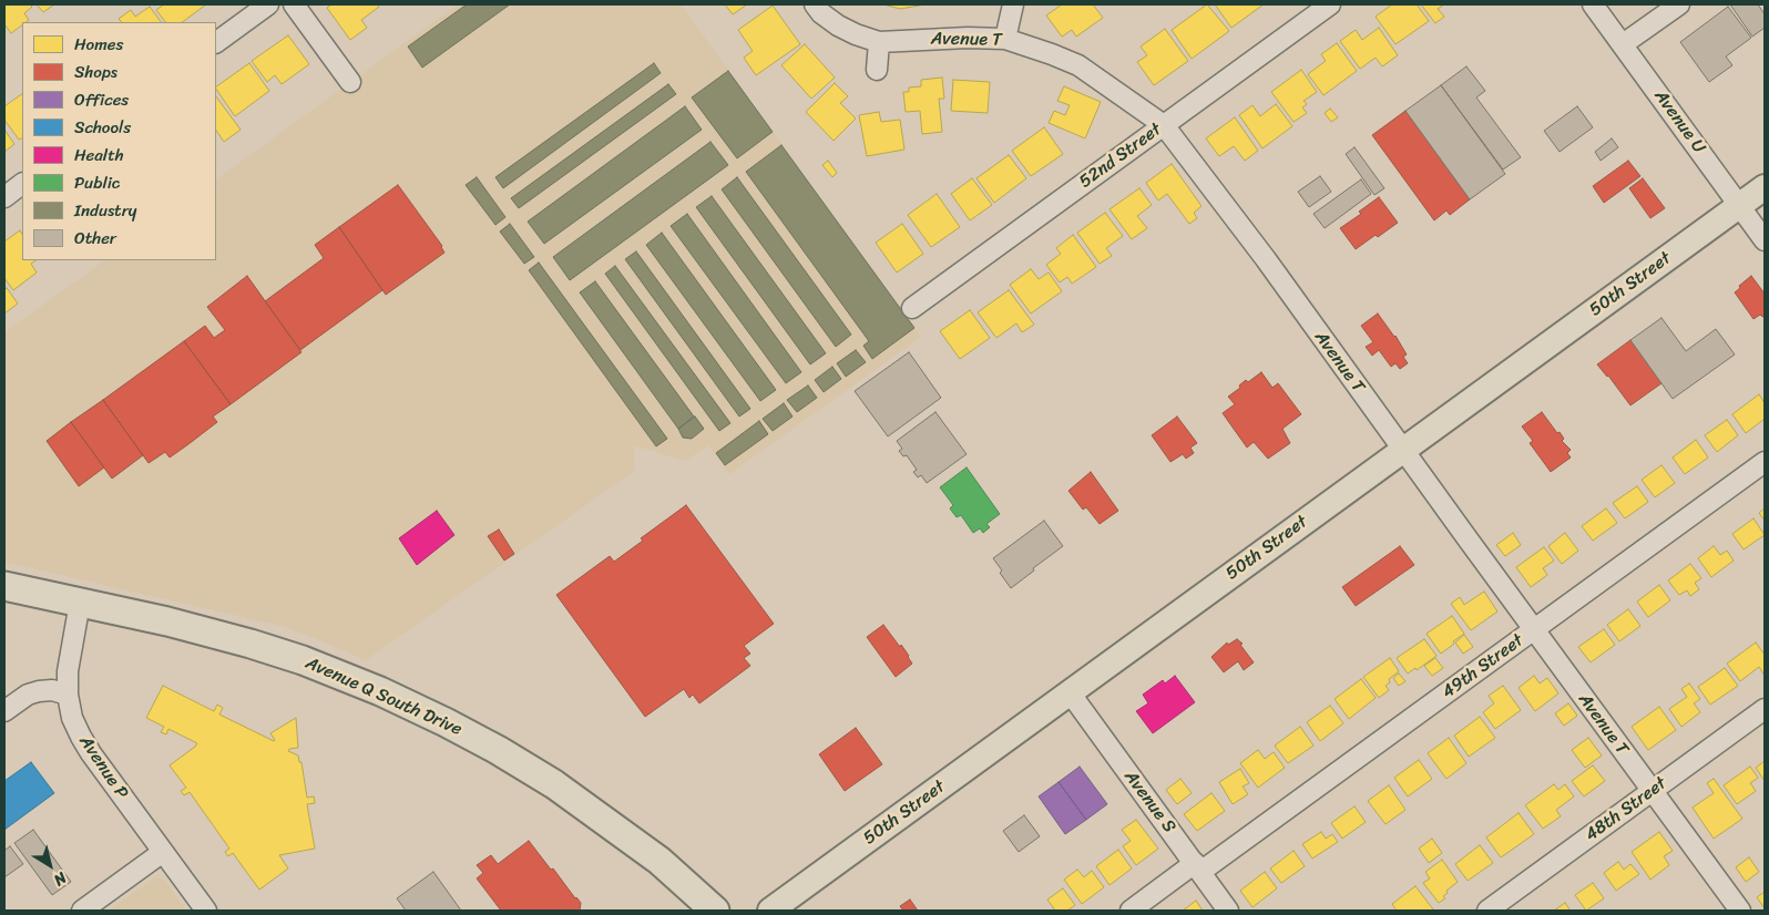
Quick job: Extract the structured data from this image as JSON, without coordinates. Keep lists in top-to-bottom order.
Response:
{
  "streets": {
    "highway": ["Avenue Q South Drive"],
    "main road": ["50th Street"],
    "street": [
      "Avenue T",
      "Avenue U",
      "52nd Street",
      "49th Street",
      "Avenue P",
      "Avenue S",
      "48th Street"
    ]
  },
  "crossings": [
    ["Avenue T", "52nd Street"],
    ["Avenue T", "50th Street"],
    ["Avenue T", "49th Street"],
    ["Avenue T", "48th Street"],
    ["Avenue U", "50th Street"],
    ["50th Street", "Avenue S"],
    ["49th Street", "Avenue S"],
    ["Avenue Q South Drive", "Avenue P"]
  ],
  "legend": [
    "Homes",
    "Shops",
    "Offices",
    "Schools",
    "Health",
    "Public",
    "Industry",
    "Other"
  ],
  "north": "bottom right"
}
